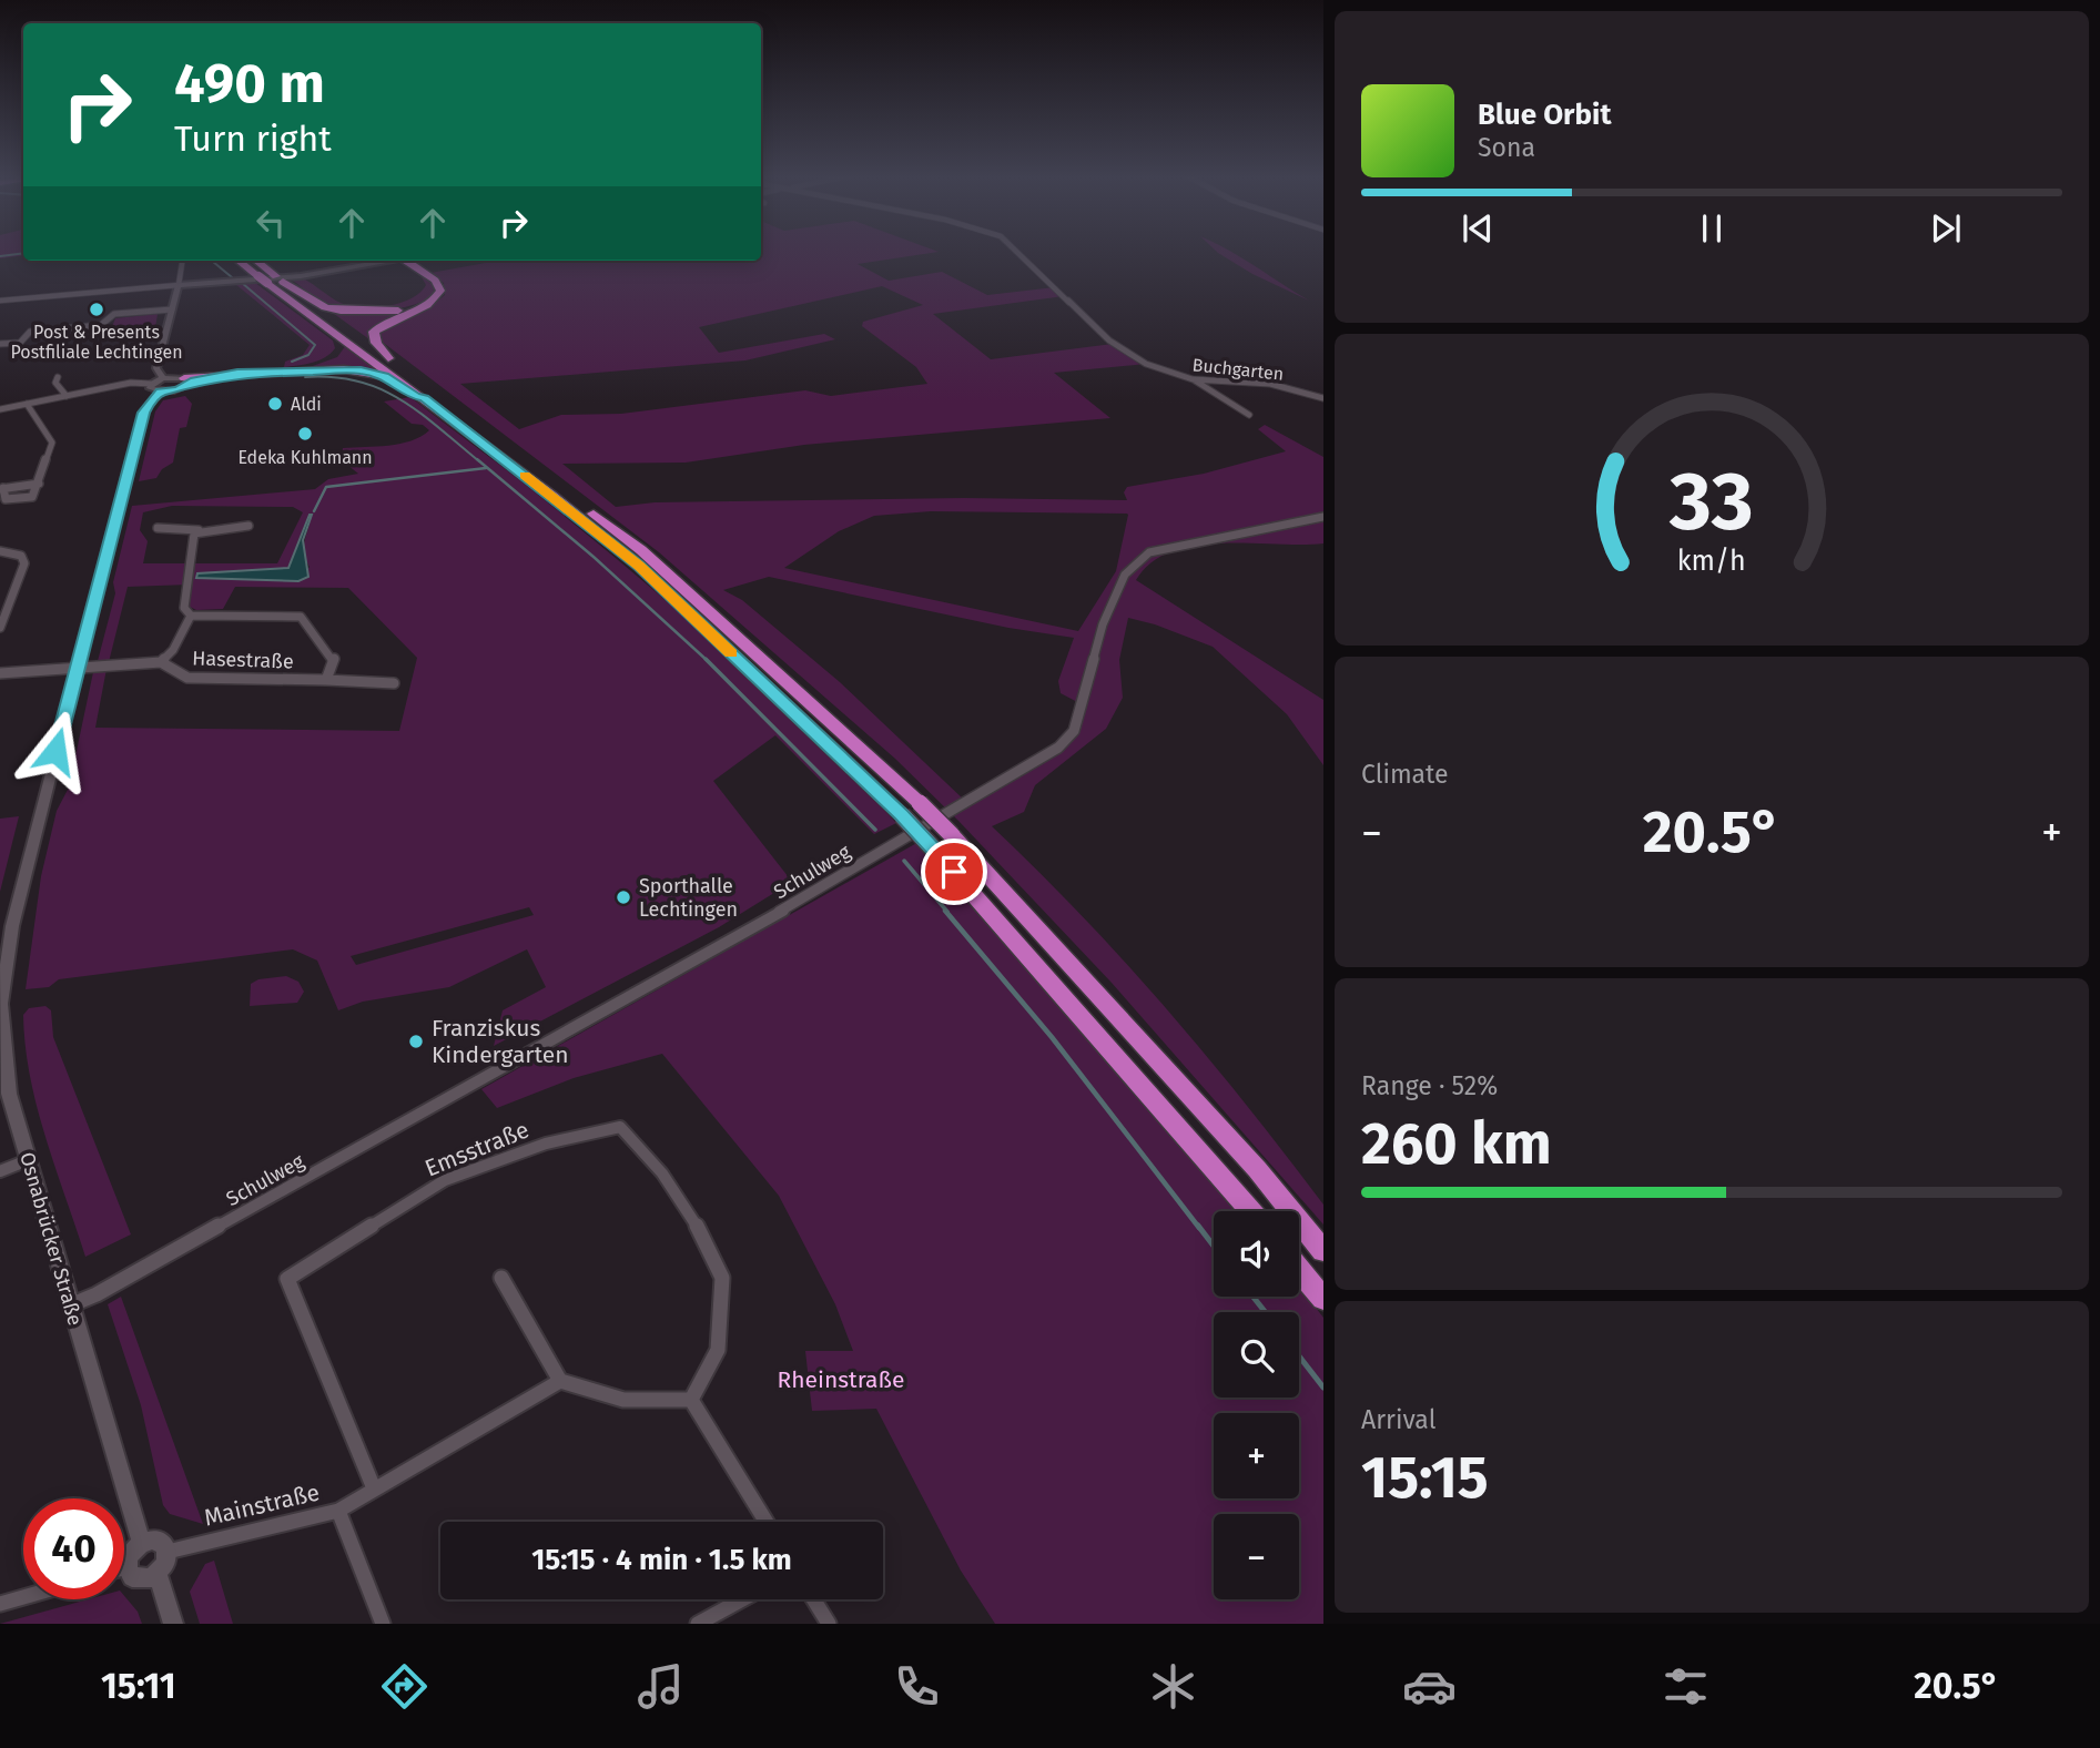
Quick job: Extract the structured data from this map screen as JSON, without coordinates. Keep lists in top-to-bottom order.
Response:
{
  "streets": {
    "street": [
      "Buchgarten",
      "Hasestraße",
      "Schulweg",
      "Emsstraße",
      "Osnabrücker Straße",
      "Mainstraße"
    ]
  },
  "crossings": [
    ["Schulweg", "Osnabrücker Straße"],
    ["Osnabrücker Straße", "Mainstraße"]
  ],
  "parks": ["Rheinstraße"],
  "places": [
    "Post & Presents Postfiliale Lechtingen",
    "Aldi",
    "Edeka Kuhlmann",
    "Sporthalle Lechtingen",
    "Franziskus Kindergarten"
  ],
  "page": {
    "turn": ["490 m", "Turn right"],
    "song": ["Blue Orbit", "Sona"],
    "tile": [
      "Climate",
      ["Range · 52%", "260 km"],
      ["Arrival", "15:15"]
    ],
    "heat": ["−", "20.5°", "+"],
    "map_buttons": ["+", "−"],
    "limit": "40",
    "trip": "15:15 · 4 min · 1.5 km",
    "tabs": ["15:11", "20.5°"],
    "gauge": ["33", "km/h"]
  }
}
